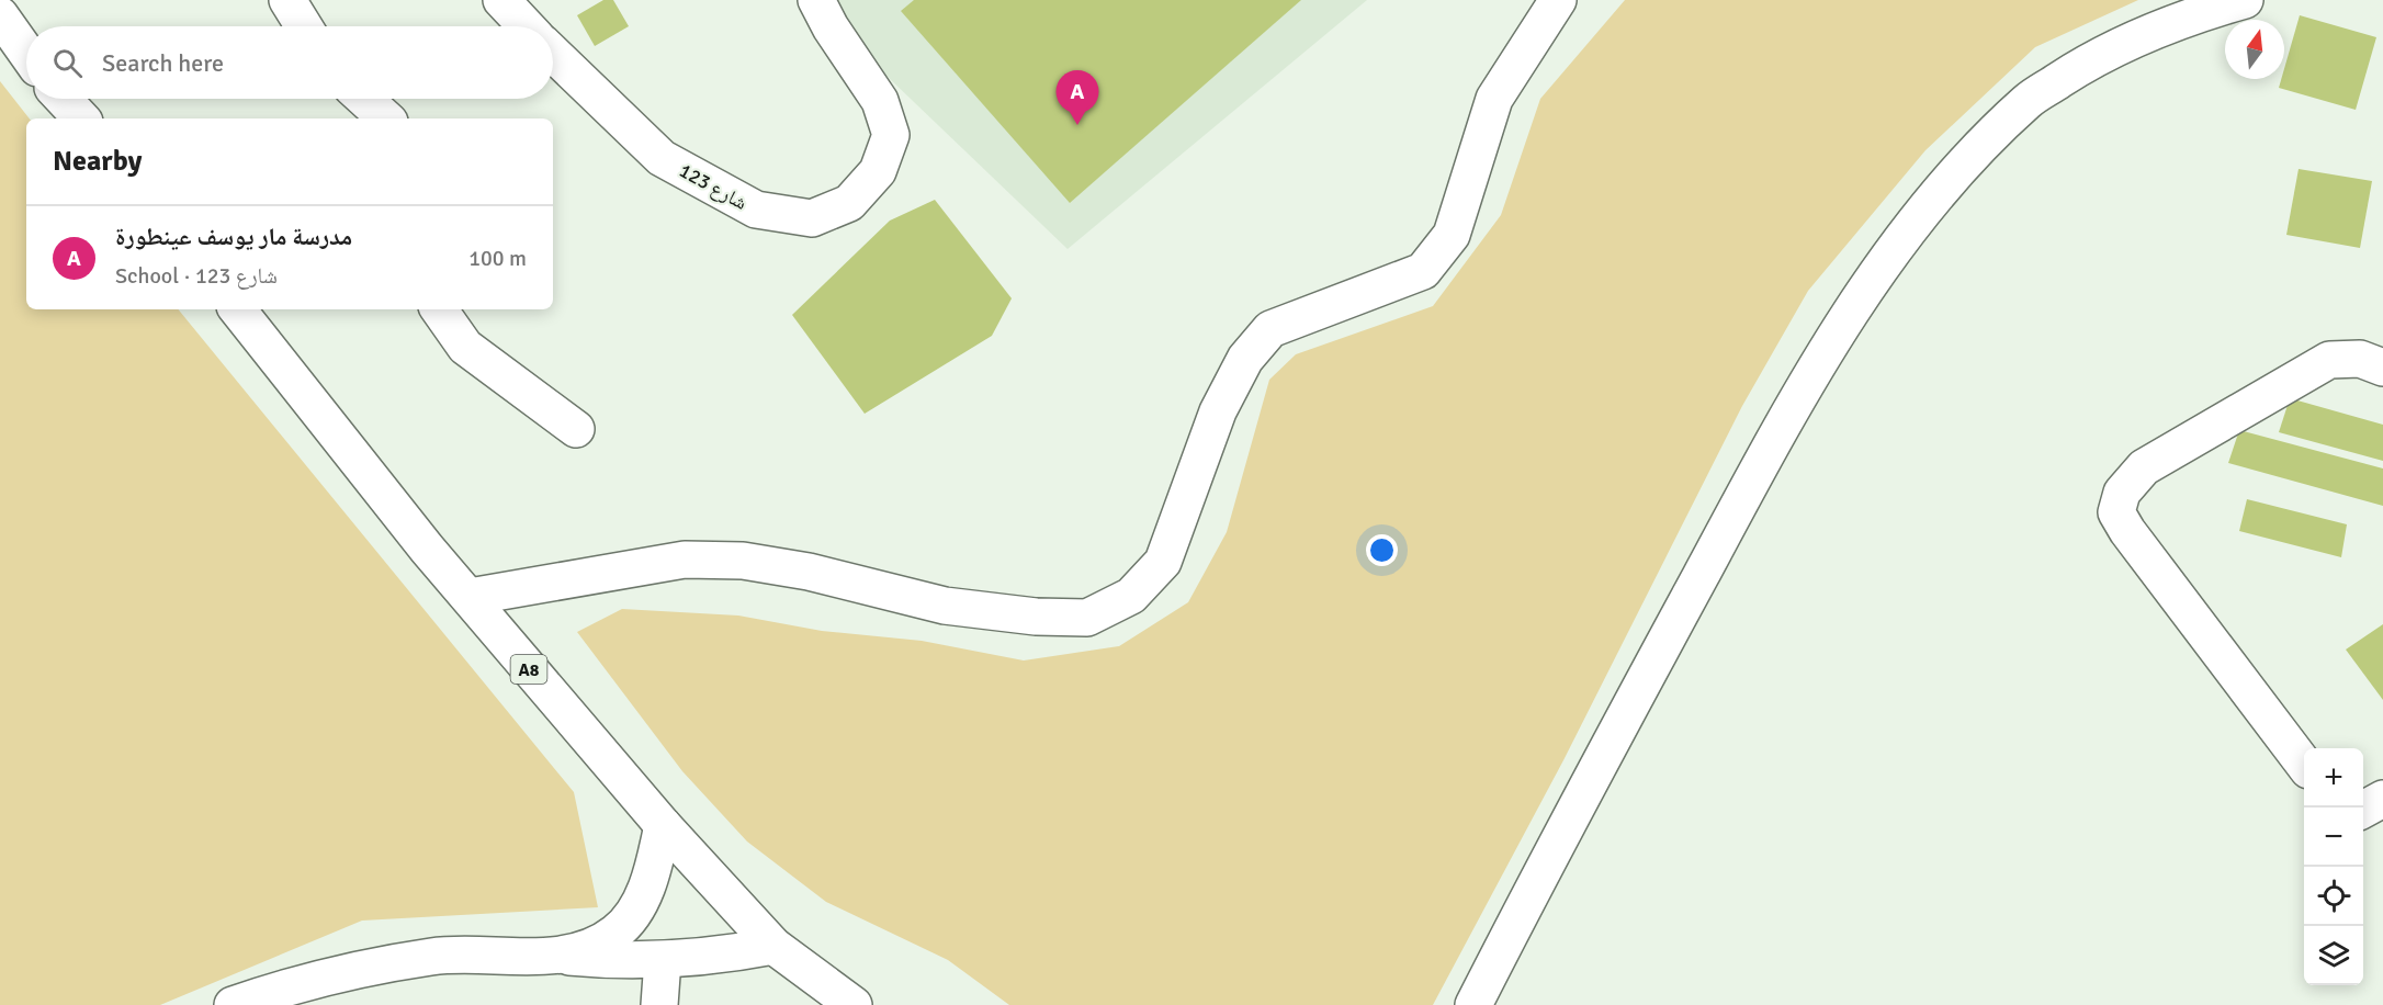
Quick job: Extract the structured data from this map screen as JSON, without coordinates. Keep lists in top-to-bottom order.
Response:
{
  "streets": {
    "main road": ["شارع 123", "A8"]
  },
  "north": "top",
  "page": {
    "search": "Search here",
    "pins": "A",
    "heading": "Nearby",
    "list": [
      {
        "mark": "A",
        "name": "مدرسة مار يوسف عينطورة",
        "note": "School · شارع 123",
        "value": "100 m"
      }
    ],
    "map_buttons": ["+", "−"]
  }
}
